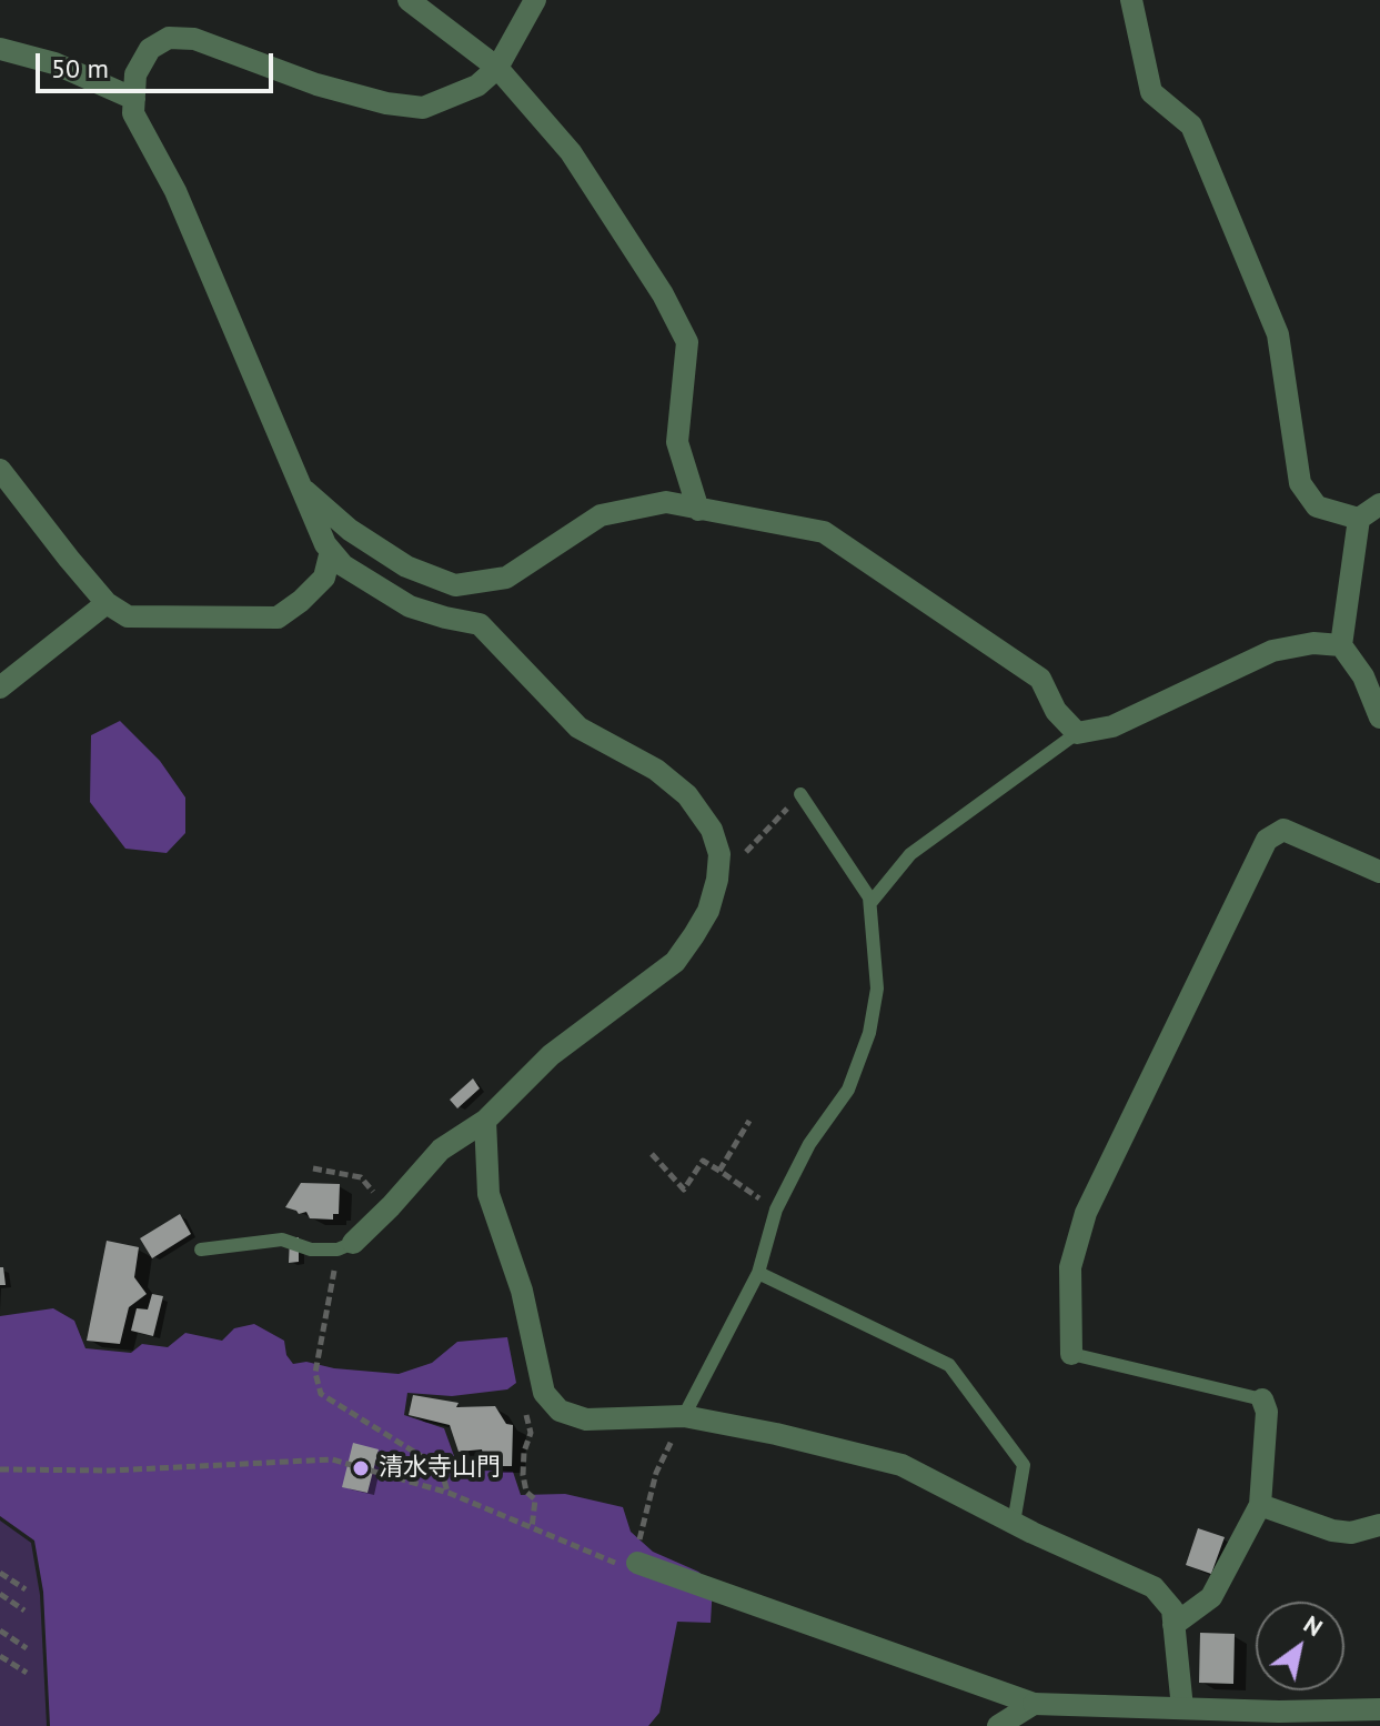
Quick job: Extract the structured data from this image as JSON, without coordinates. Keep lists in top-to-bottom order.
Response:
{
  "places": ["清水寺山門"],
  "scale_bar": "50 m",
  "north": "top right"
}
